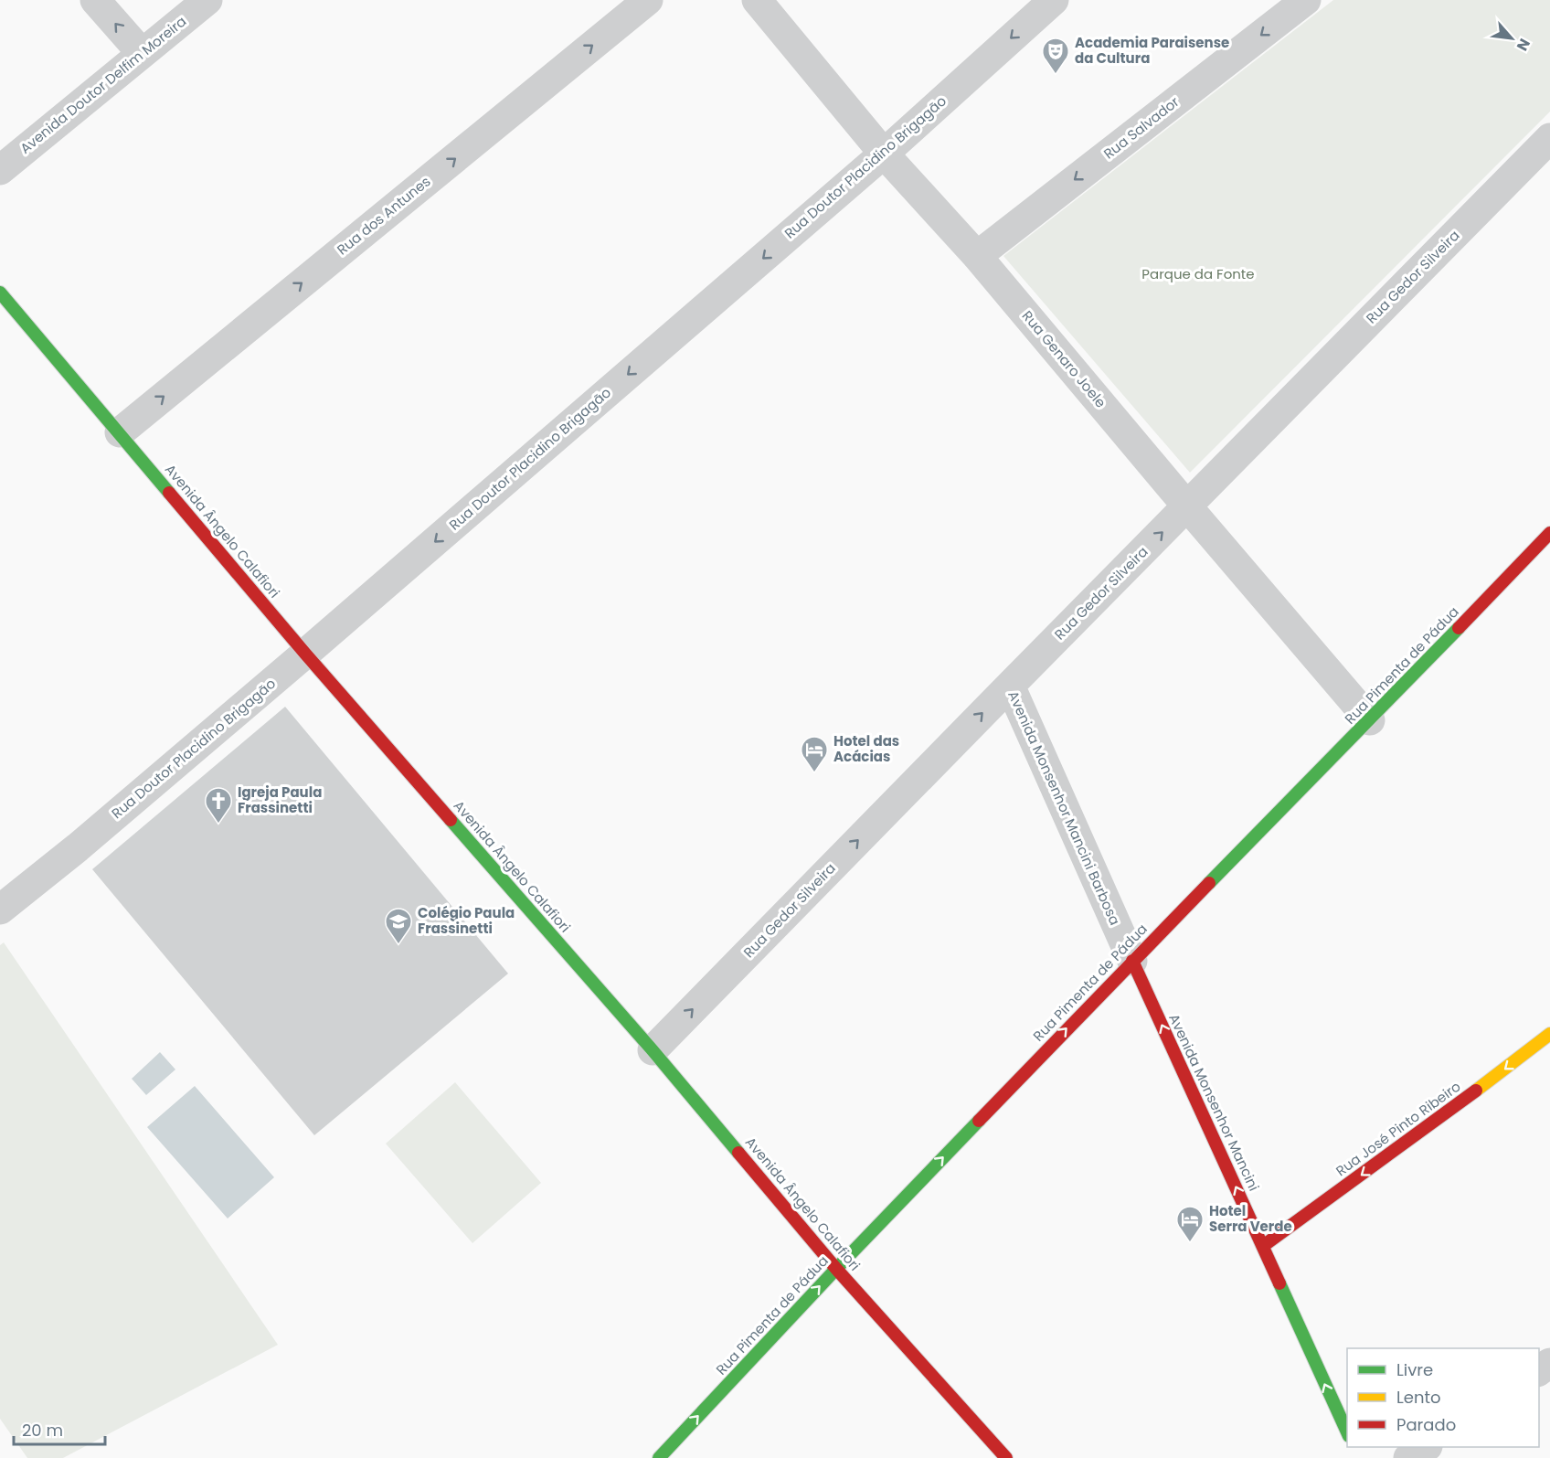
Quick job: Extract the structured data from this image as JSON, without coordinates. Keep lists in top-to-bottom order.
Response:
{
  "streets": {
    "street": [
      "Avenida Doutor Delfim Moreira",
      "Rua Salvador",
      "Rua Doutor Placidino Brigagão",
      "Rua dos Antunes",
      "Rua Gedor Silveira",
      "Rua Genaro Joele",
      "Avenida Ângelo Calafiori",
      "Rua Pimenta de Pádua",
      "Avenida Monsenhor Mancini Barbosa",
      "Avenida Monsenhor Mancini",
      "Rua José Pinto Ribeiro"
    ]
  },
  "crossings": [
    ["Rua Salvador", "Rua Genaro Joele"],
    ["Rua Doutor Placidino Brigagão", "Rua Genaro Joele"],
    ["Rua Doutor Placidino Brigagão", "Avenida Ângelo Calafiori"],
    ["Rua dos Antunes", "Avenida Ângelo Calafiori"],
    ["Rua Gedor Silveira", "Rua Genaro Joele"],
    ["Rua Gedor Silveira", "Avenida Ângelo Calafiori"],
    ["Rua Gedor Silveira", "Avenida Monsenhor Mancini Barbosa"],
    ["Rua Genaro Joele", "Rua Pimenta de Pádua"],
    ["Avenida Ângelo Calafiori", "Rua Pimenta de Pádua"],
    ["Rua Pimenta de Pádua", "Avenida Monsenhor Mancini Barbosa"],
    ["Rua Pimenta de Pádua", "Avenida Monsenhor Mancini"],
    ["Avenida Monsenhor Mancini Barbosa", "Avenida Monsenhor Mancini"],
    ["Avenida Monsenhor Mancini", "Rua José Pinto Ribeiro"]
  ],
  "one_way": [
    "Rua Salvador",
    "Rua Doutor Placidino Brigagão",
    "Rua dos Antunes",
    "Rua Gedor Silveira",
    "Rua Pimenta de Pádua",
    "Avenida Monsenhor Mancini",
    "Rua José Pinto Ribeiro"
  ],
  "parks": ["Parque da Fonte"],
  "places": {
    "theatre": ["Academia Paraisense da Cultura"],
    "hotel": ["Hotel das Acácias", "Hotel Serra Verde"],
    "church": ["Igreja Paula Frassinetti"],
    "school or university": ["Colégio Paula Frassinetti"]
  },
  "legend": ["Livre", "Lento", "Parado"],
  "scale_bar": "20 m",
  "north": "bottom right"
}
